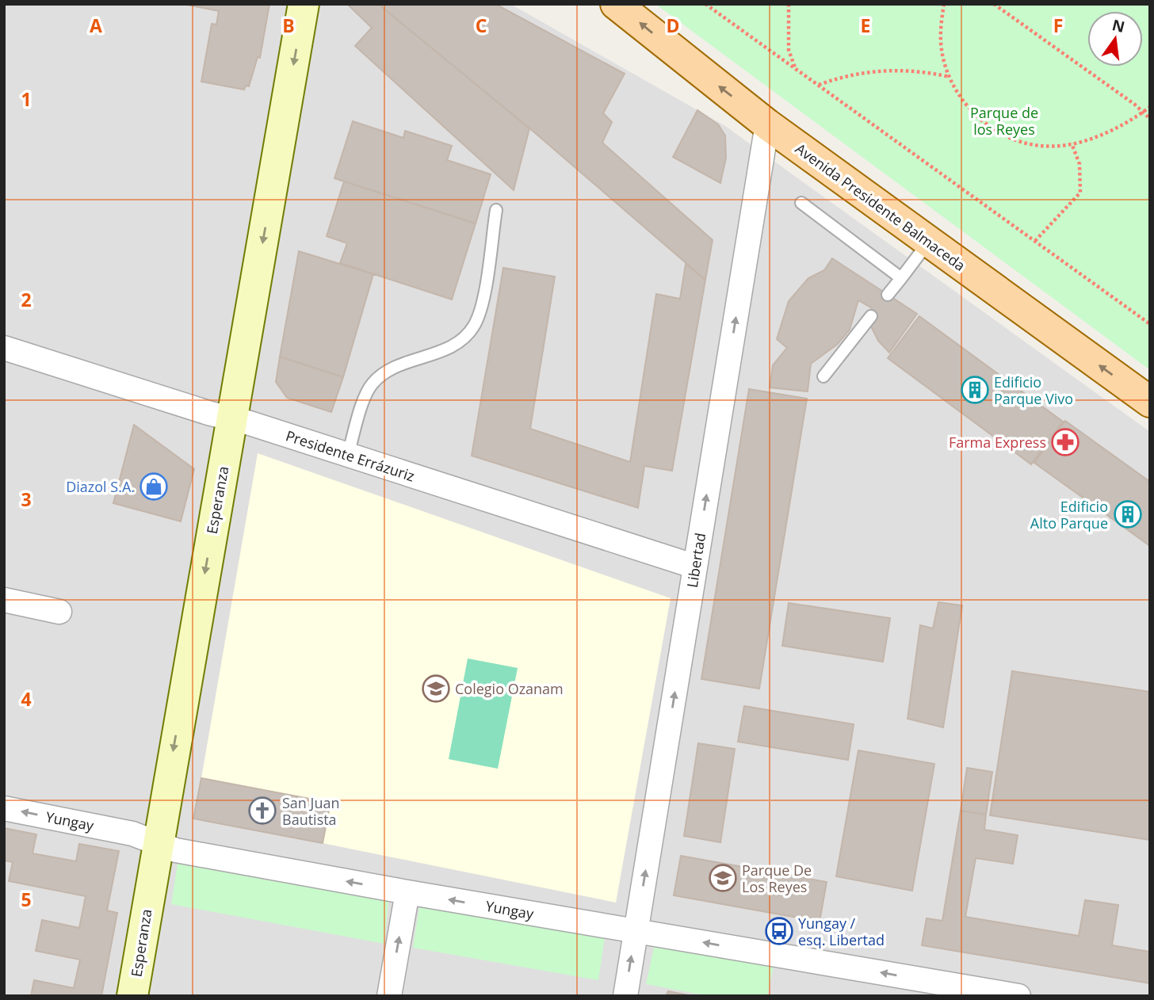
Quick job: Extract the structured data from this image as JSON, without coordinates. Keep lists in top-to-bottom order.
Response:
{
  "streets": {
    "main road": ["Avenida Presidente Balmaceda", "Esperanza"],
    "street": ["Presidente Errázuriz", "Libertad", "Yungay"]
  },
  "crossings": [
    ["Avenida Presidente Balmaceda", "Libertad"],
    ["Presidente Errázuriz", "Esperanza"],
    ["Presidente Errázuriz", "Libertad"],
    ["Esperanza", "Yungay"],
    ["Libertad", "Yungay"]
  ],
  "one_way": [
    "Avenida Presidente Balmaceda",
    "Esperanza",
    "Libertad",
    "Yungay"
  ],
  "parks": ["Parque de los Reyes"],
  "places": {
    "building": ["Edificio Parque Vivo", "Edificio Alto Parque"],
    "pharmacy": ["Farma Express"],
    "shop": ["Diazol S.A."],
    "school or university": ["Colegio Ozanam", "Parque De Los Reyes"],
    "church": ["San Juan Bautista"],
    "bus stop": ["Yungay / esq. Libertad"]
  },
  "north": "top",
  "grid": {
    "columns": [
      "A",
      "B",
      "C",
      "D",
      "E",
      "F"
    ],
    "rows": [
      "1",
      "2",
      "3",
      "4",
      "5"
    ]
  }
}
